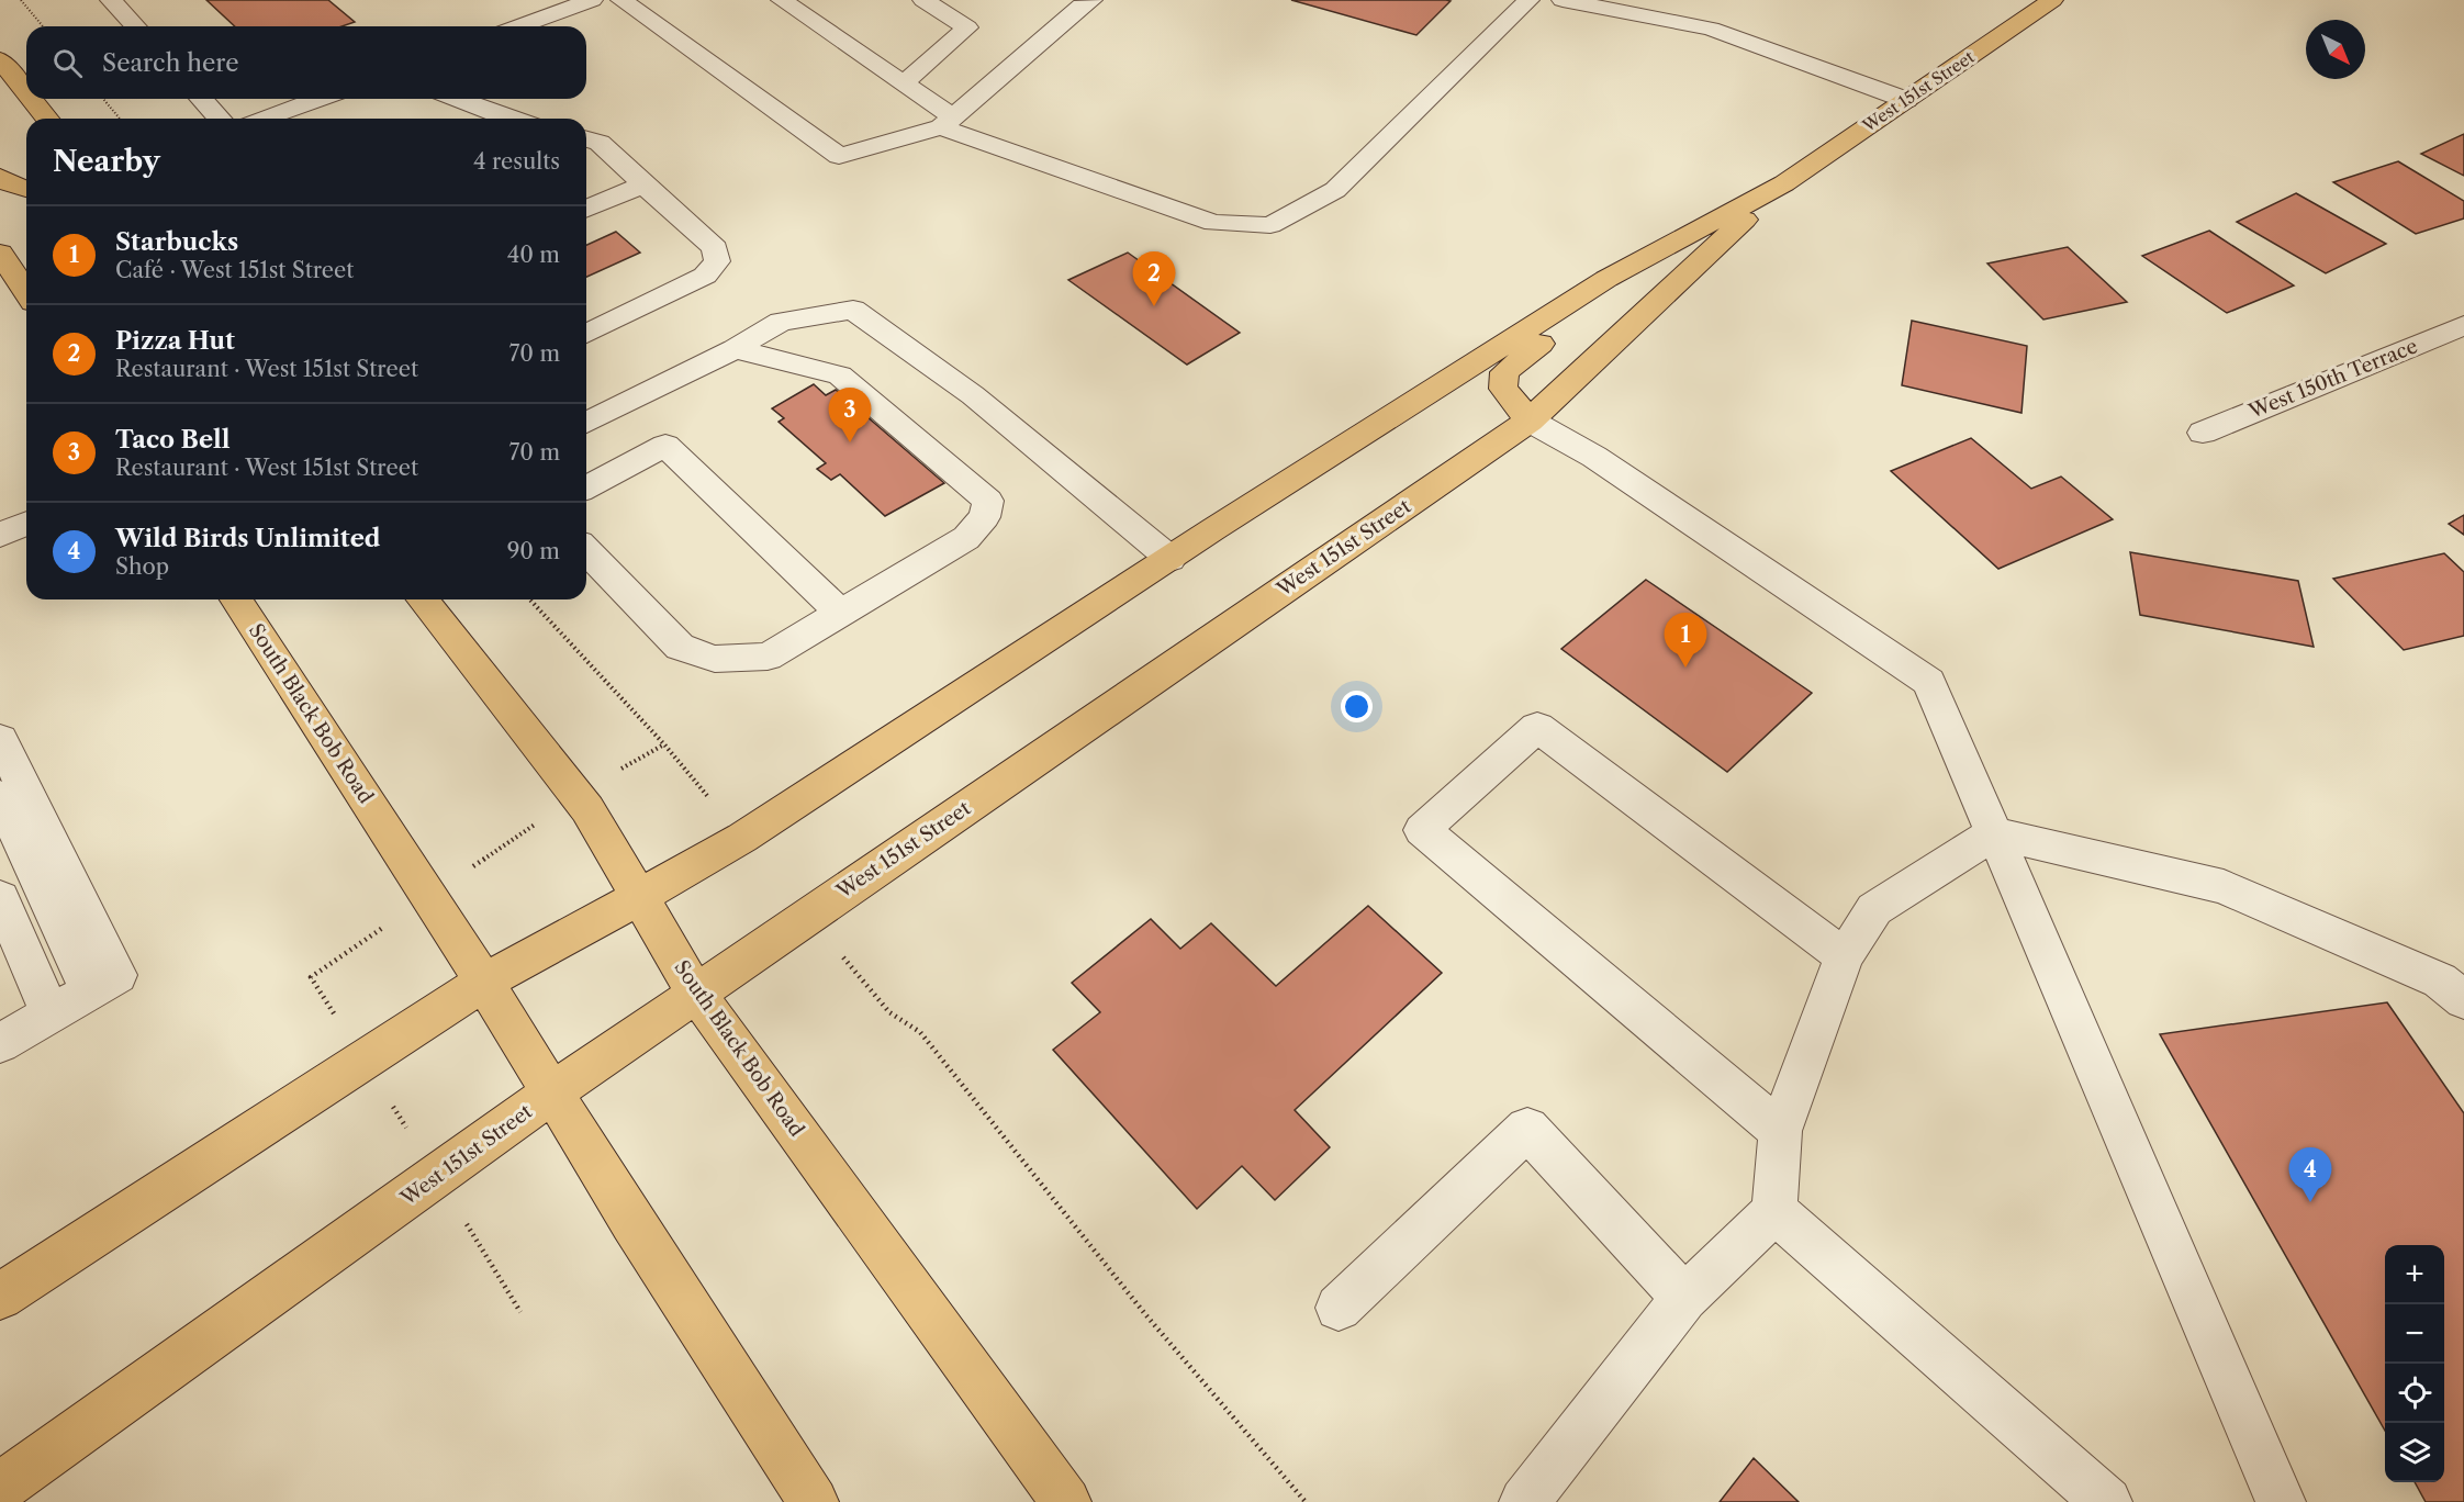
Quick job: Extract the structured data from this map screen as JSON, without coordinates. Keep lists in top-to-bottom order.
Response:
{
  "streets": {
    "main road": ["West 151st Street", "South Black Bob Road"],
    "street": ["West 150th Terrace"]
  },
  "crossings": [
    ["West 151st Street", "South Black Bob Road"]
  ],
  "north": "bottom right",
  "page": {
    "search": "Search here",
    "heading": ["Nearby", "4 results"],
    "list": [
      {
        "mark": "1",
        "name": "Starbucks",
        "note": "Café · West 151st Street",
        "value": "40 m"
      },
      {
        "mark": "2",
        "name": "Pizza Hut",
        "note": "Restaurant · West 151st Street",
        "value": "70 m"
      },
      {
        "mark": "3",
        "name": "Taco Bell",
        "note": "Restaurant · West 151st Street",
        "value": "70 m"
      },
      {
        "mark": "4",
        "name": "Wild Birds Unlimited",
        "note": "Shop",
        "value": "90 m"
      }
    ],
    "pins": [
      "2",
      "3",
      "1",
      "4"
    ],
    "map_buttons": ["+", "−"]
  }
}
